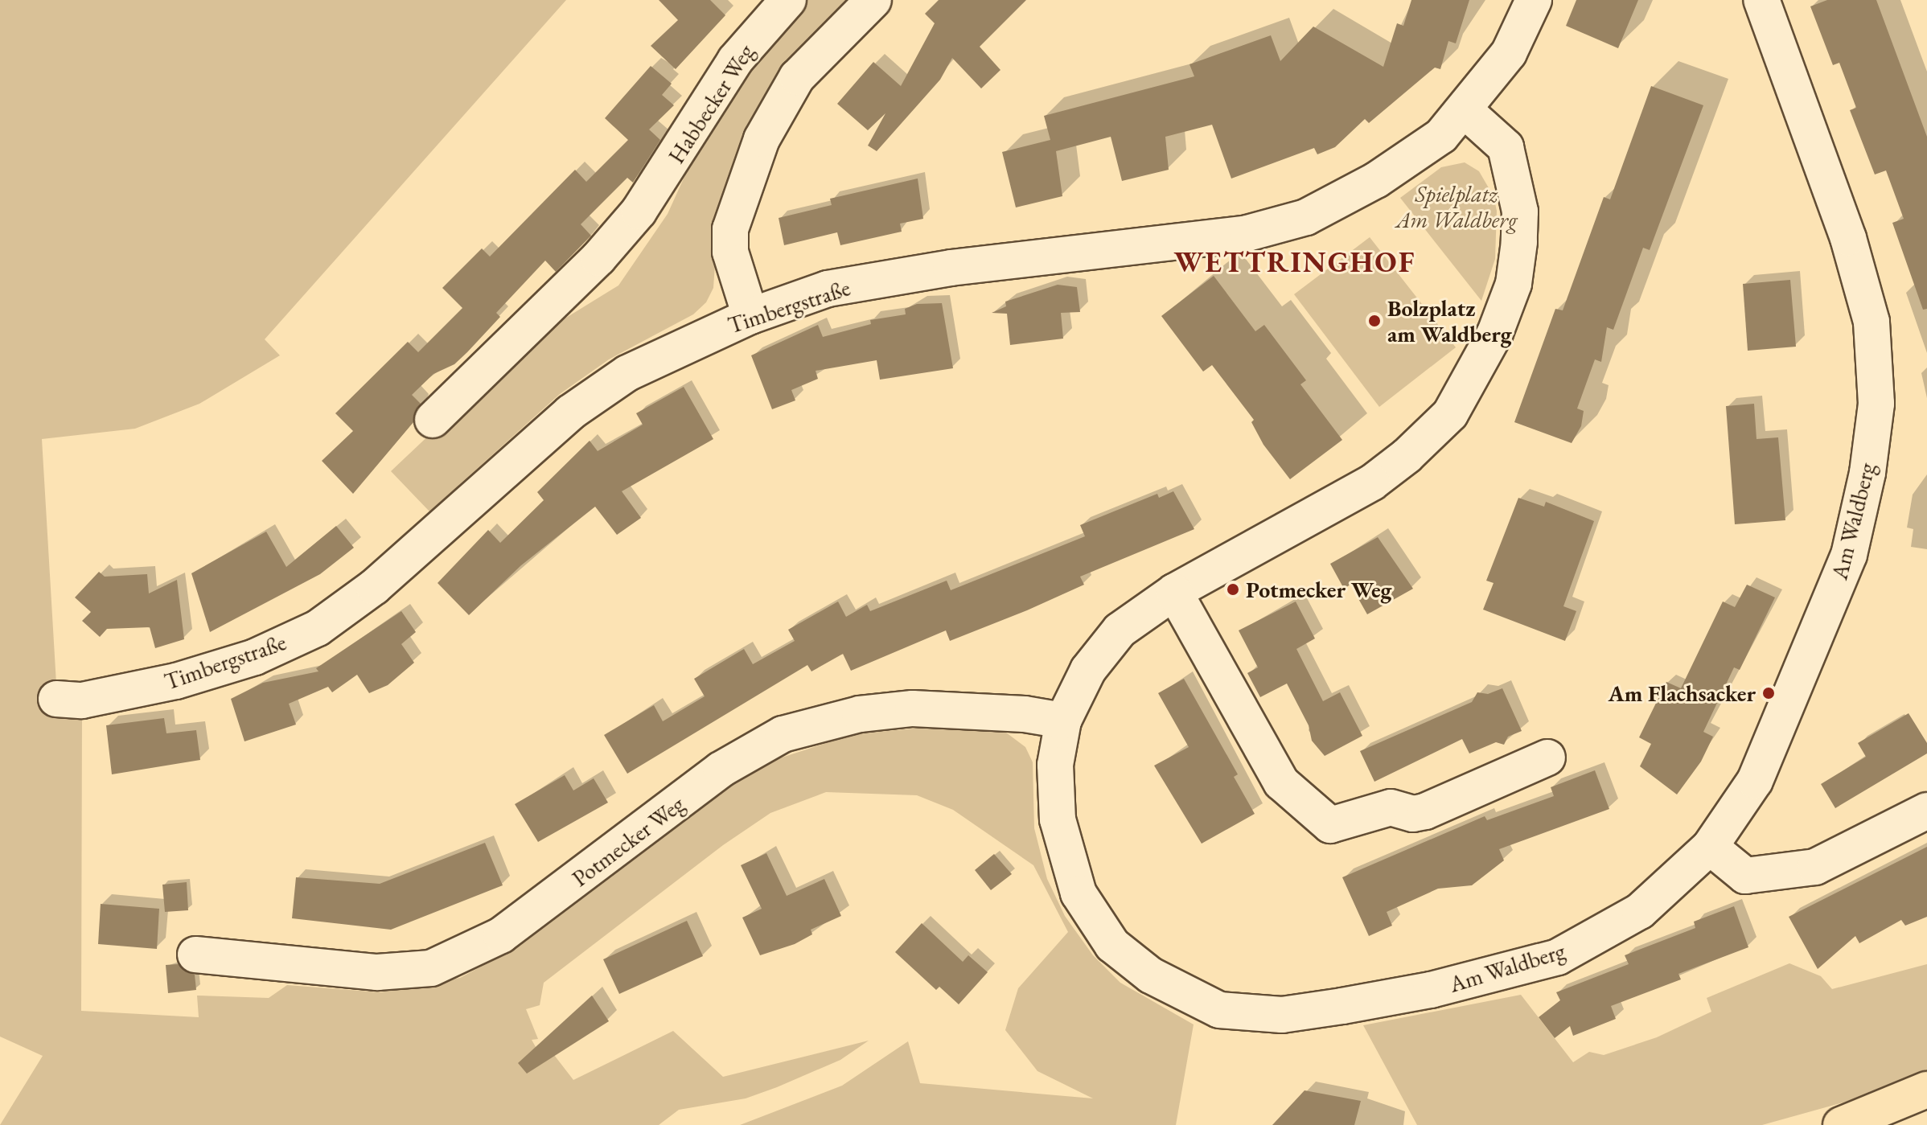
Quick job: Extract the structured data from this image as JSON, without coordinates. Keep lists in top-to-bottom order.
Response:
{
  "streets": {
    "street": [
      "Habbecker Weg",
      "Timbergstraße",
      "Am Waldberg",
      "Potmecker Weg"
    ]
  },
  "crossings": [
    ["Timbergstraße", "Am Waldberg"],
    ["Am Waldberg", "Potmecker Weg"]
  ],
  "districts": ["WETTRINGHOF"],
  "parks": ["Spielplatz Am Waldberg"],
  "places": ["Bolzplatz am Waldberg", "Potmecker Weg", "Am Flachsacker"]
}
